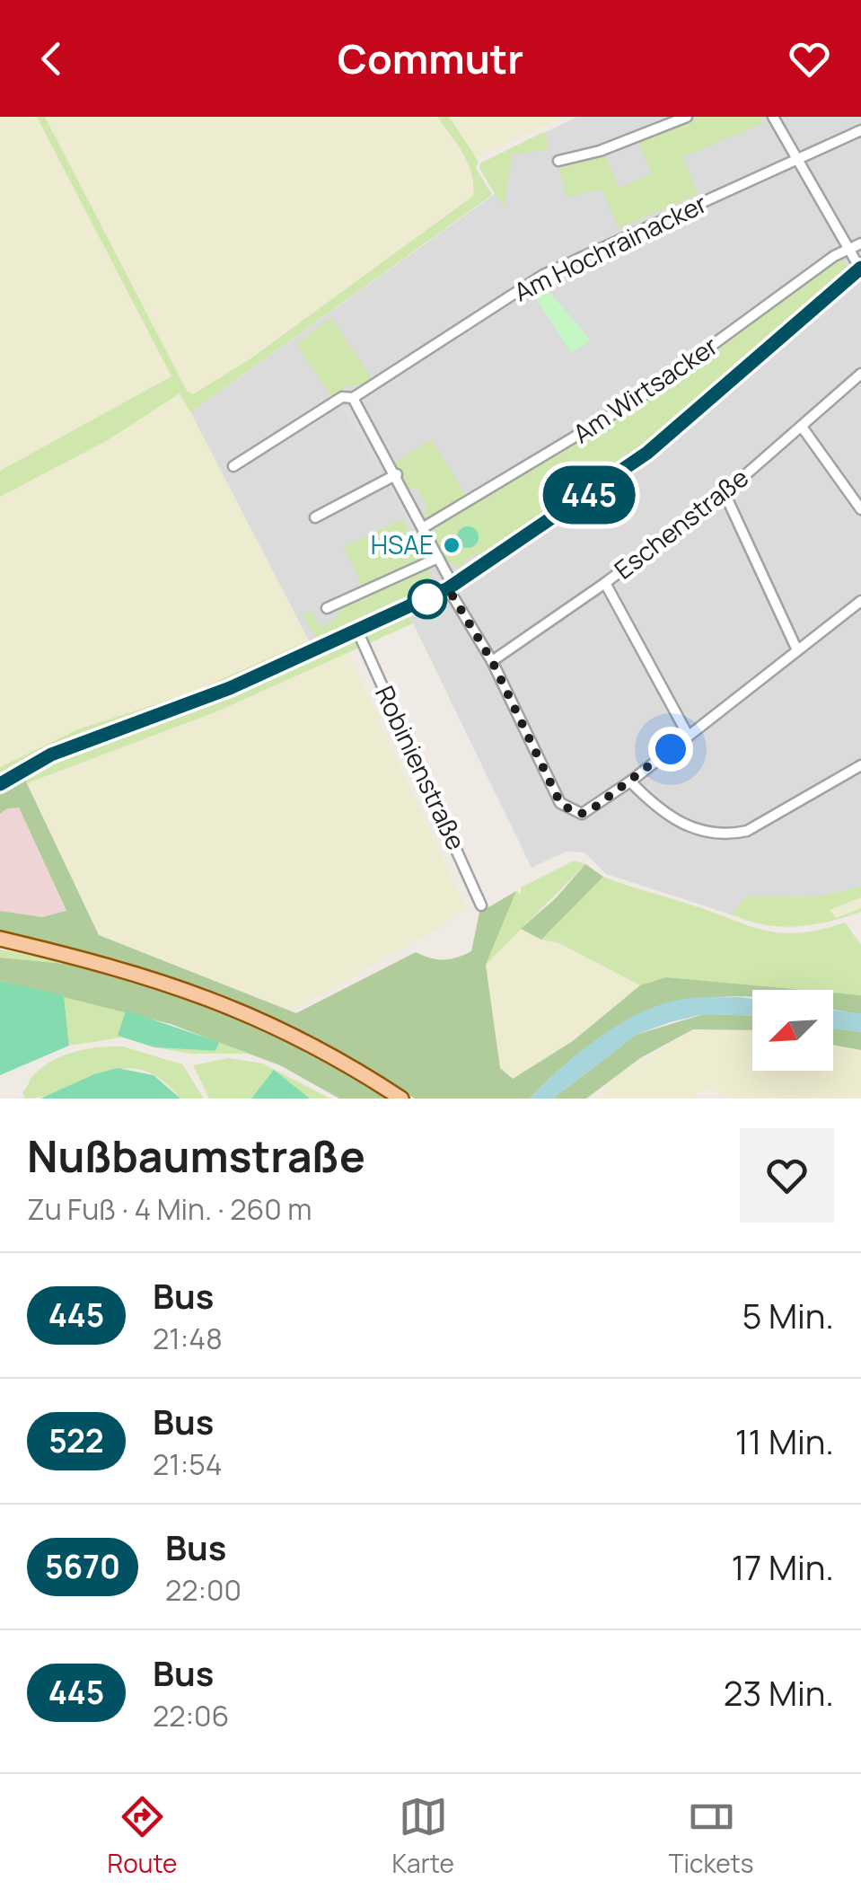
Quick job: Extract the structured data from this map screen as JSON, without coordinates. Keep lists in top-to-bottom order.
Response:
{
  "streets": {
    "street": [
      "Am Hochrainacker",
      "Am Wirtsacker",
      "Eschenstraße",
      "Robinienstraße"
    ]
  },
  "places": ["HSAE"],
  "lines": ["bus line 445"],
  "north": "bottom left",
  "page": {
    "header": "Commutr",
    "on_map": "445",
    "heading": ["Nußbaumstraße", "Zu Fuß · 4 Min. · 260 m"],
    "list": [
      {
        "mark": "445",
        "name": "Bus",
        "note": "21:48",
        "value": "5 Min."
      },
      {
        "mark": "522",
        "name": "Bus",
        "note": "21:54",
        "value": "11 Min."
      },
      {
        "mark": "5670",
        "name": "Bus",
        "note": "22:00",
        "value": "17 Min."
      },
      {
        "mark": "445",
        "name": "Bus",
        "note": "22:06",
        "value": "23 Min."
      }
    ],
    "tabs": ["Route", "Karte", "Tickets"]
  }
}
